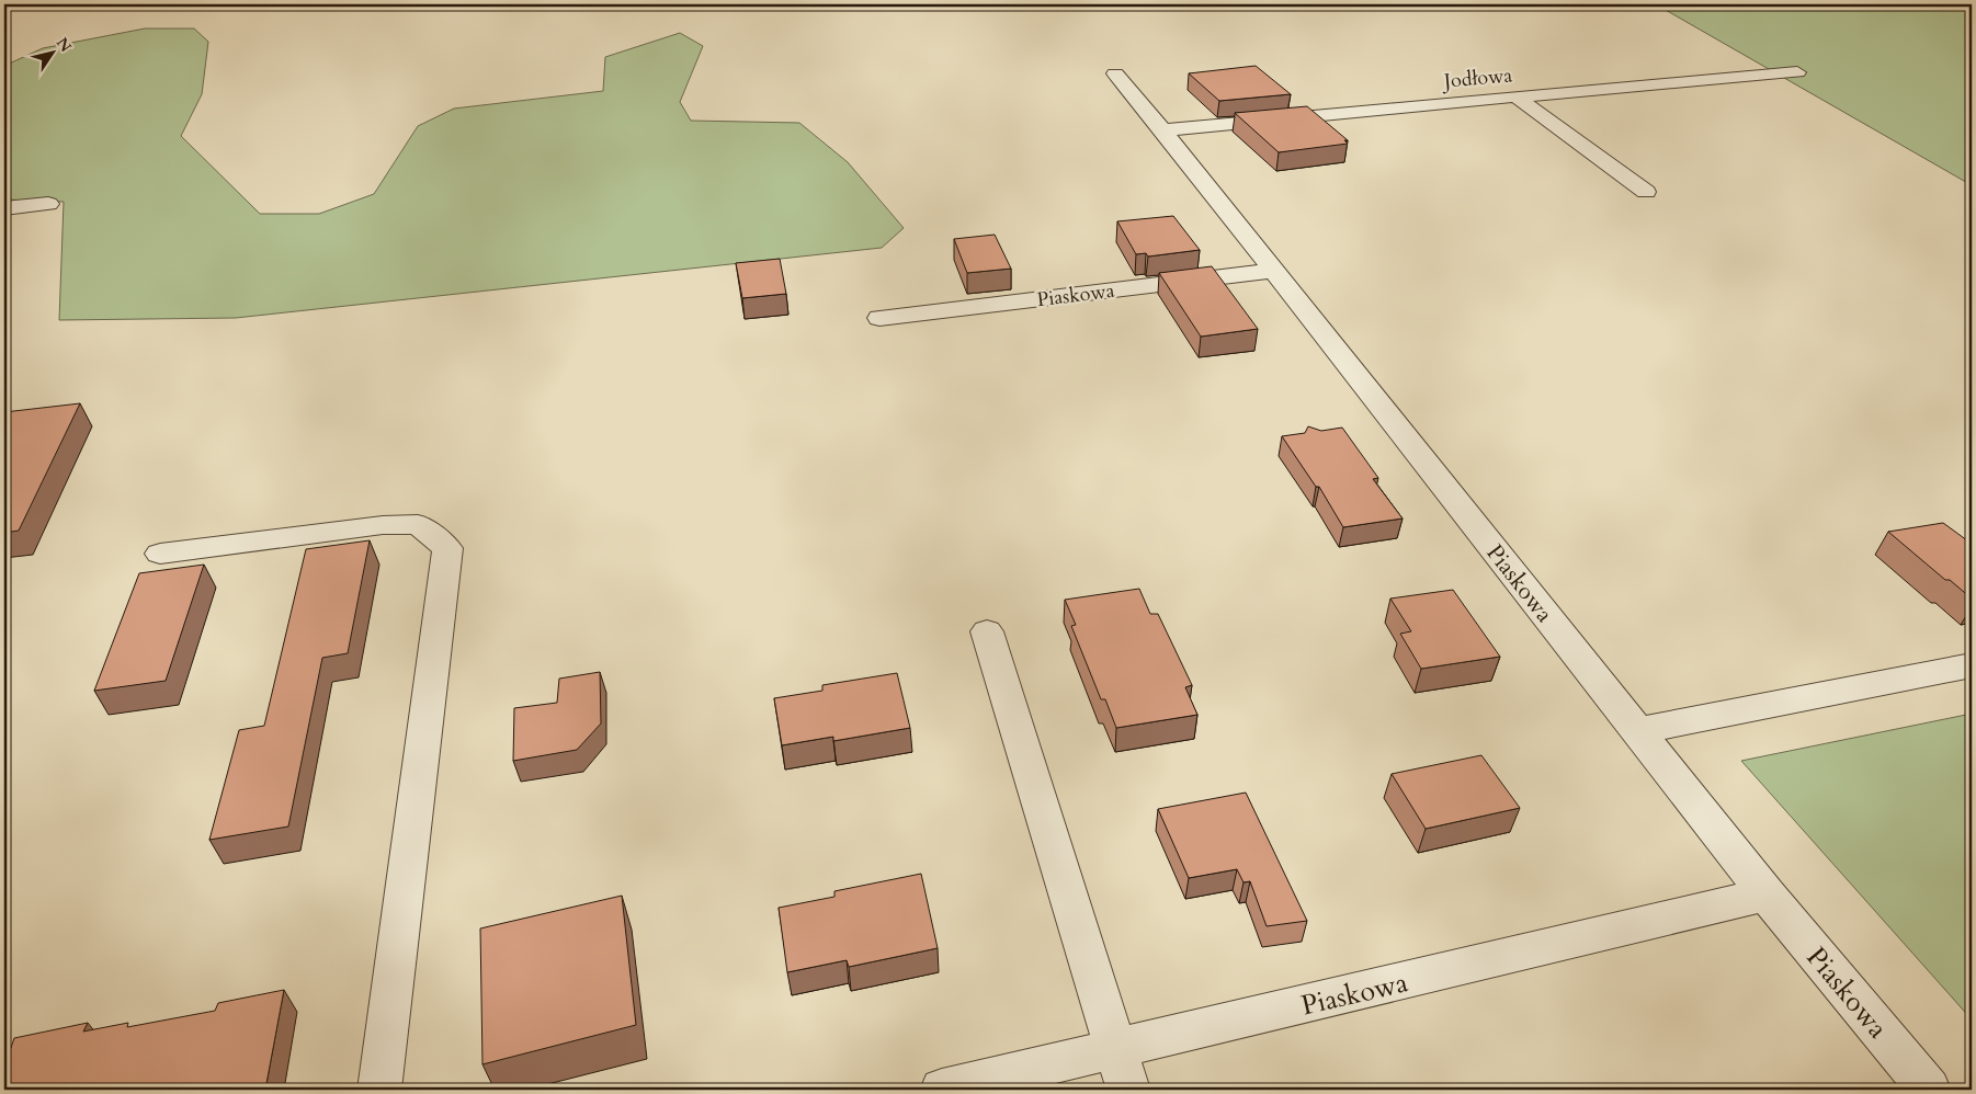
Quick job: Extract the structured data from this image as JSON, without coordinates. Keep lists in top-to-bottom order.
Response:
{
  "streets": {
    "street": ["Jodłowa", "Piaskowa"]
  },
  "crossings": [
    ["Jodłowa", "Piaskowa"]
  ],
  "north": "top right"
}
